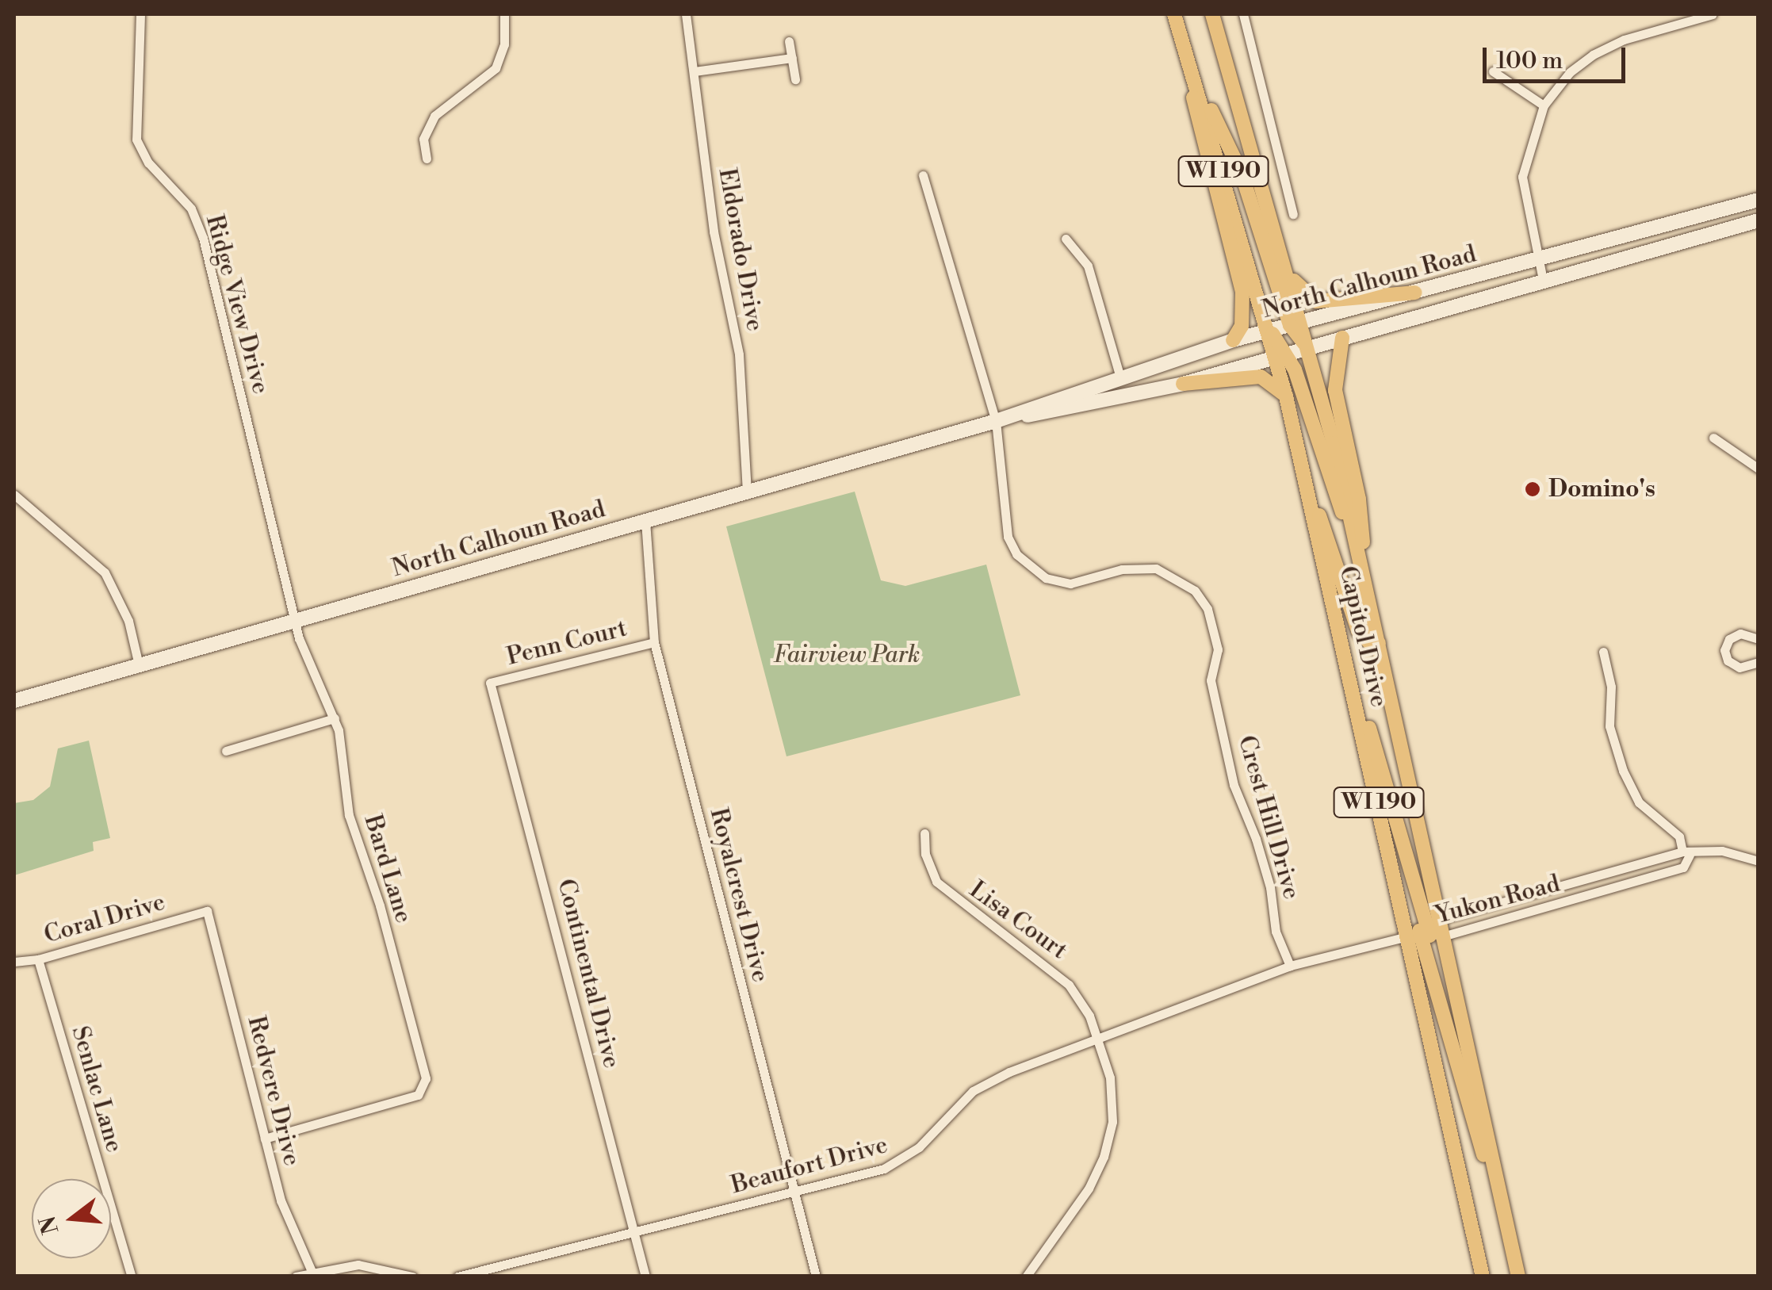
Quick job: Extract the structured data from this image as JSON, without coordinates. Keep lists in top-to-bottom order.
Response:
{
  "streets": {
    "main road": ["WI 190", "Capitol Drive"],
    "street": [
      "Eldorado Drive",
      "North Calhoun Road",
      "Ridge View Drive",
      "Penn Court",
      "Crest Hill Drive",
      "Bard Lane",
      "Royalcrest Drive",
      "Yukon Road",
      "Coral Drive",
      "Lisa Court",
      "Continental Drive",
      "Senlac Lane",
      "Redvere Drive",
      "Beaufort Drive"
    ]
  },
  "crossings": [
    ["WI 190", "North Calhoun Road"],
    ["Eldorado Drive", "North Calhoun Road"],
    ["North Calhoun Road", "Ridge View Drive"],
    ["North Calhoun Road", "Capitol Drive"],
    ["North Calhoun Road", "Crest Hill Drive"],
    ["North Calhoun Road", "Bard Lane"],
    ["North Calhoun Road", "Royalcrest Drive"],
    ["Ridge View Drive", "Bard Lane"],
    ["Capitol Drive", "Yukon Road"],
    ["Capitol Drive", "Beaufort Drive"],
    ["Penn Court", "Royalcrest Drive"],
    ["Penn Court", "Continental Drive"],
    ["Crest Hill Drive", "Beaufort Drive"],
    ["Bard Lane", "Redvere Drive"],
    ["Royalcrest Drive", "Beaufort Drive"],
    ["Yukon Road", "Beaufort Drive"],
    ["Coral Drive", "Senlac Lane"],
    ["Coral Drive", "Redvere Drive"],
    ["Lisa Court", "Beaufort Drive"],
    ["Continental Drive", "Beaufort Drive"]
  ],
  "parks": ["Fairview Park"],
  "places": ["Domino's"],
  "scale_bar": "100 m",
  "north": "left"
}
